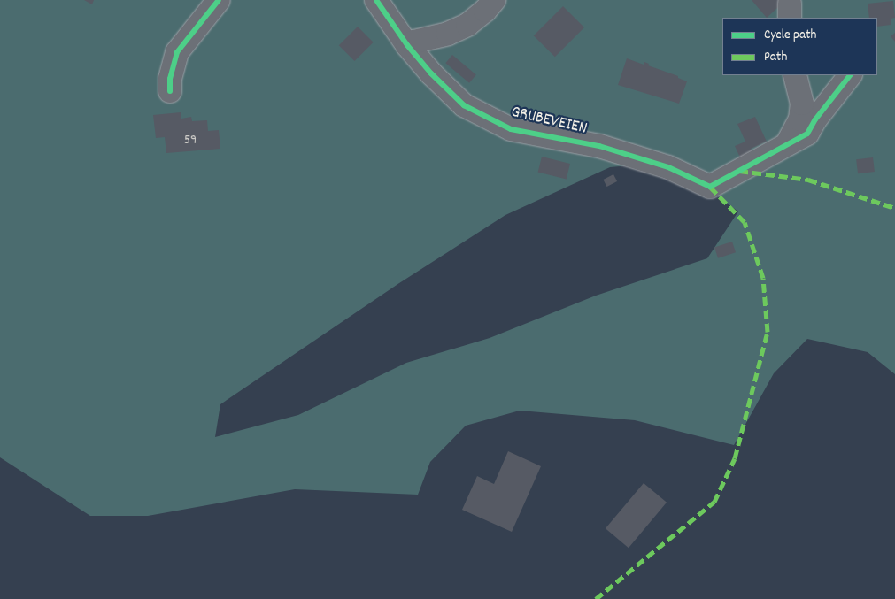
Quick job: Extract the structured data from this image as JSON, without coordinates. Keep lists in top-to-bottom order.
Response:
{
  "streets": {
    "street": ["GRUBEVEIEN"]
  },
  "house_numbers": ["59"],
  "legend": ["Cycle path", "Path"]
}
